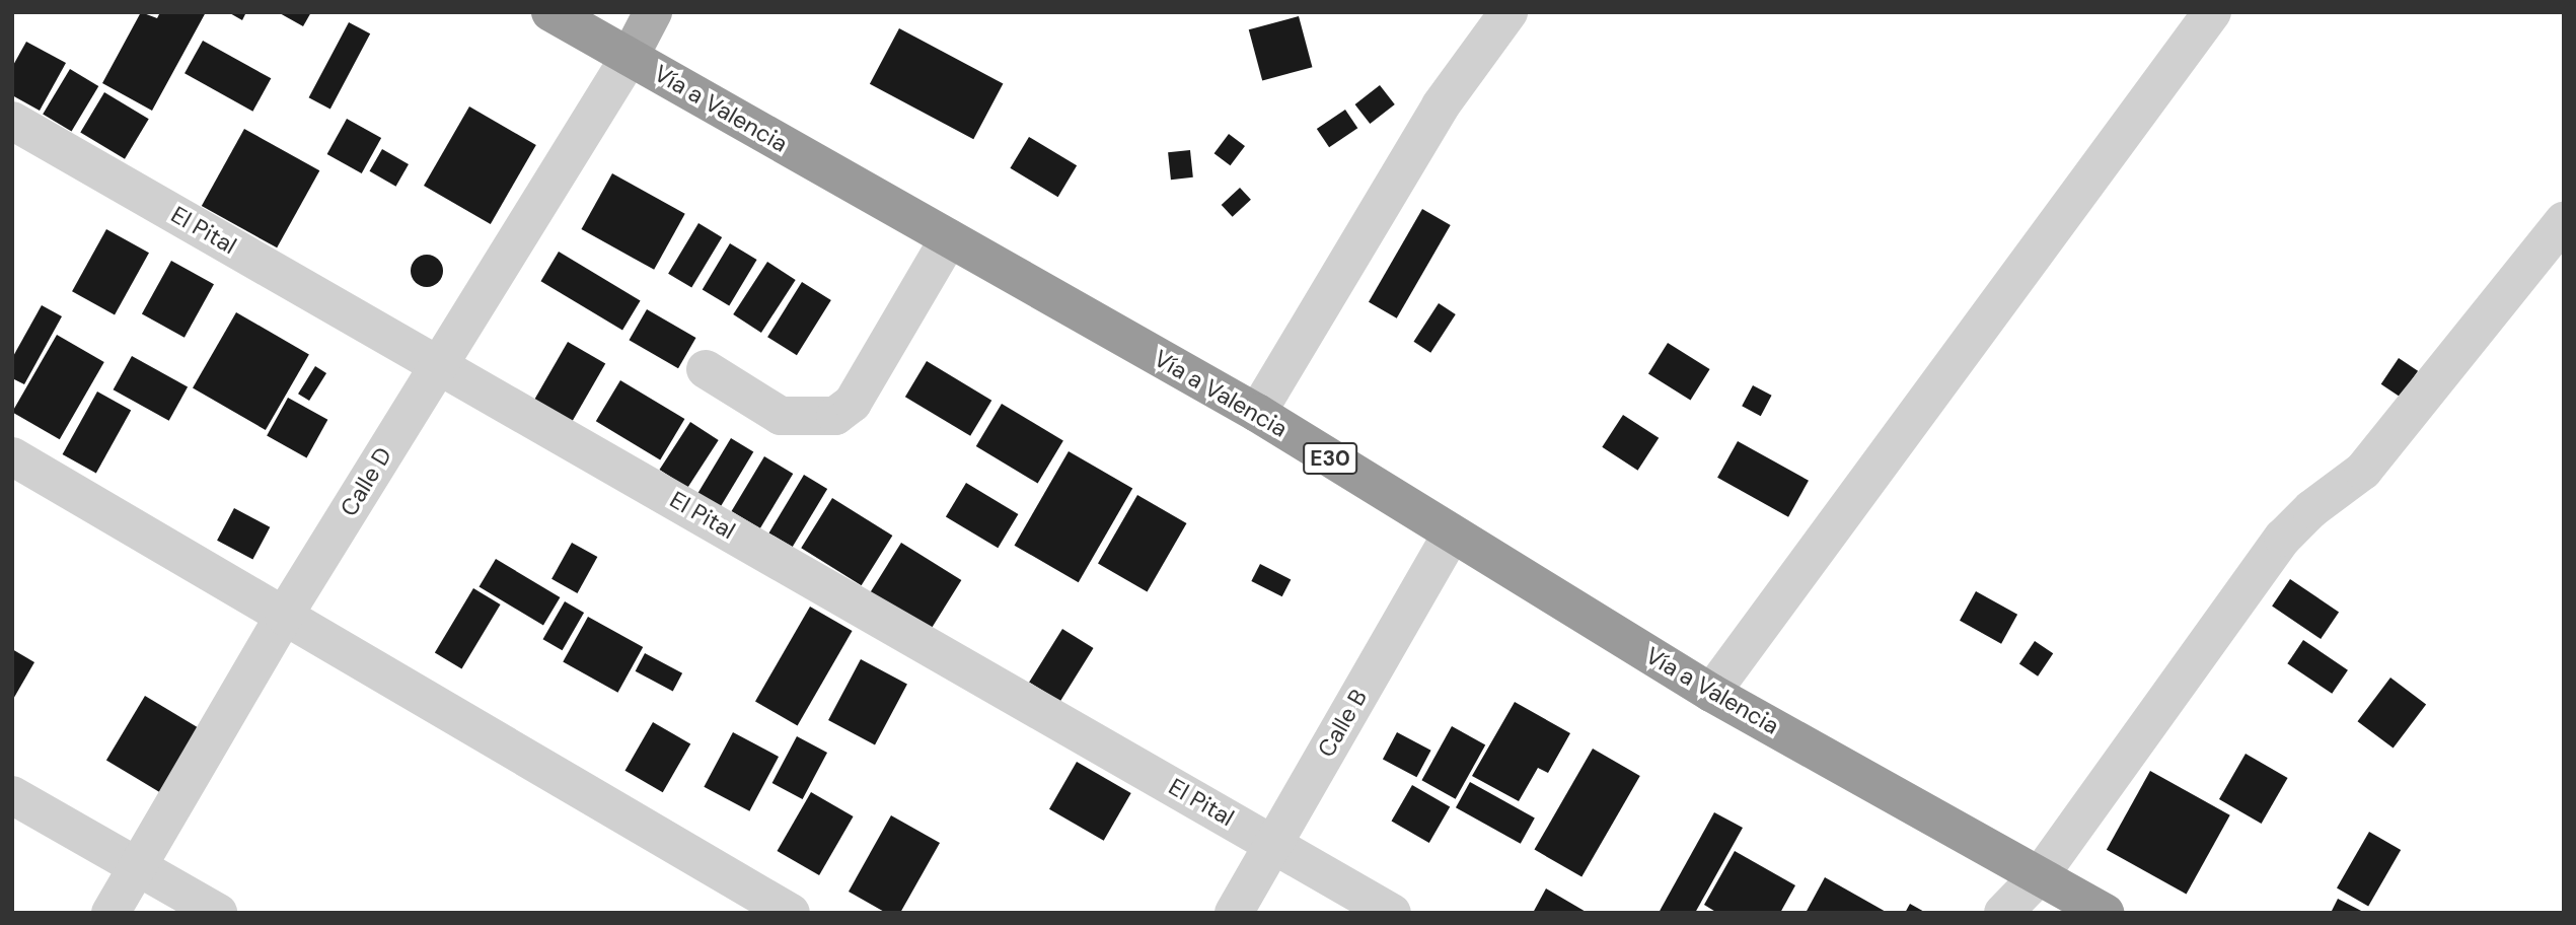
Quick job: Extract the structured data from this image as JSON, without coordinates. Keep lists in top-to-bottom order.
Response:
{
  "streets": {
    "highway": ["Vía a Valencia", "E30"],
    "street": ["El Pital", "Calle D", "Calle B"]
  },
  "crossings": [
    ["Vía a Valencia", "Calle D"],
    ["Vía a Valencia", "Calle B"],
    ["El Pital", "Calle D"],
    ["El Pital", "Calle B"]
  ]
}
